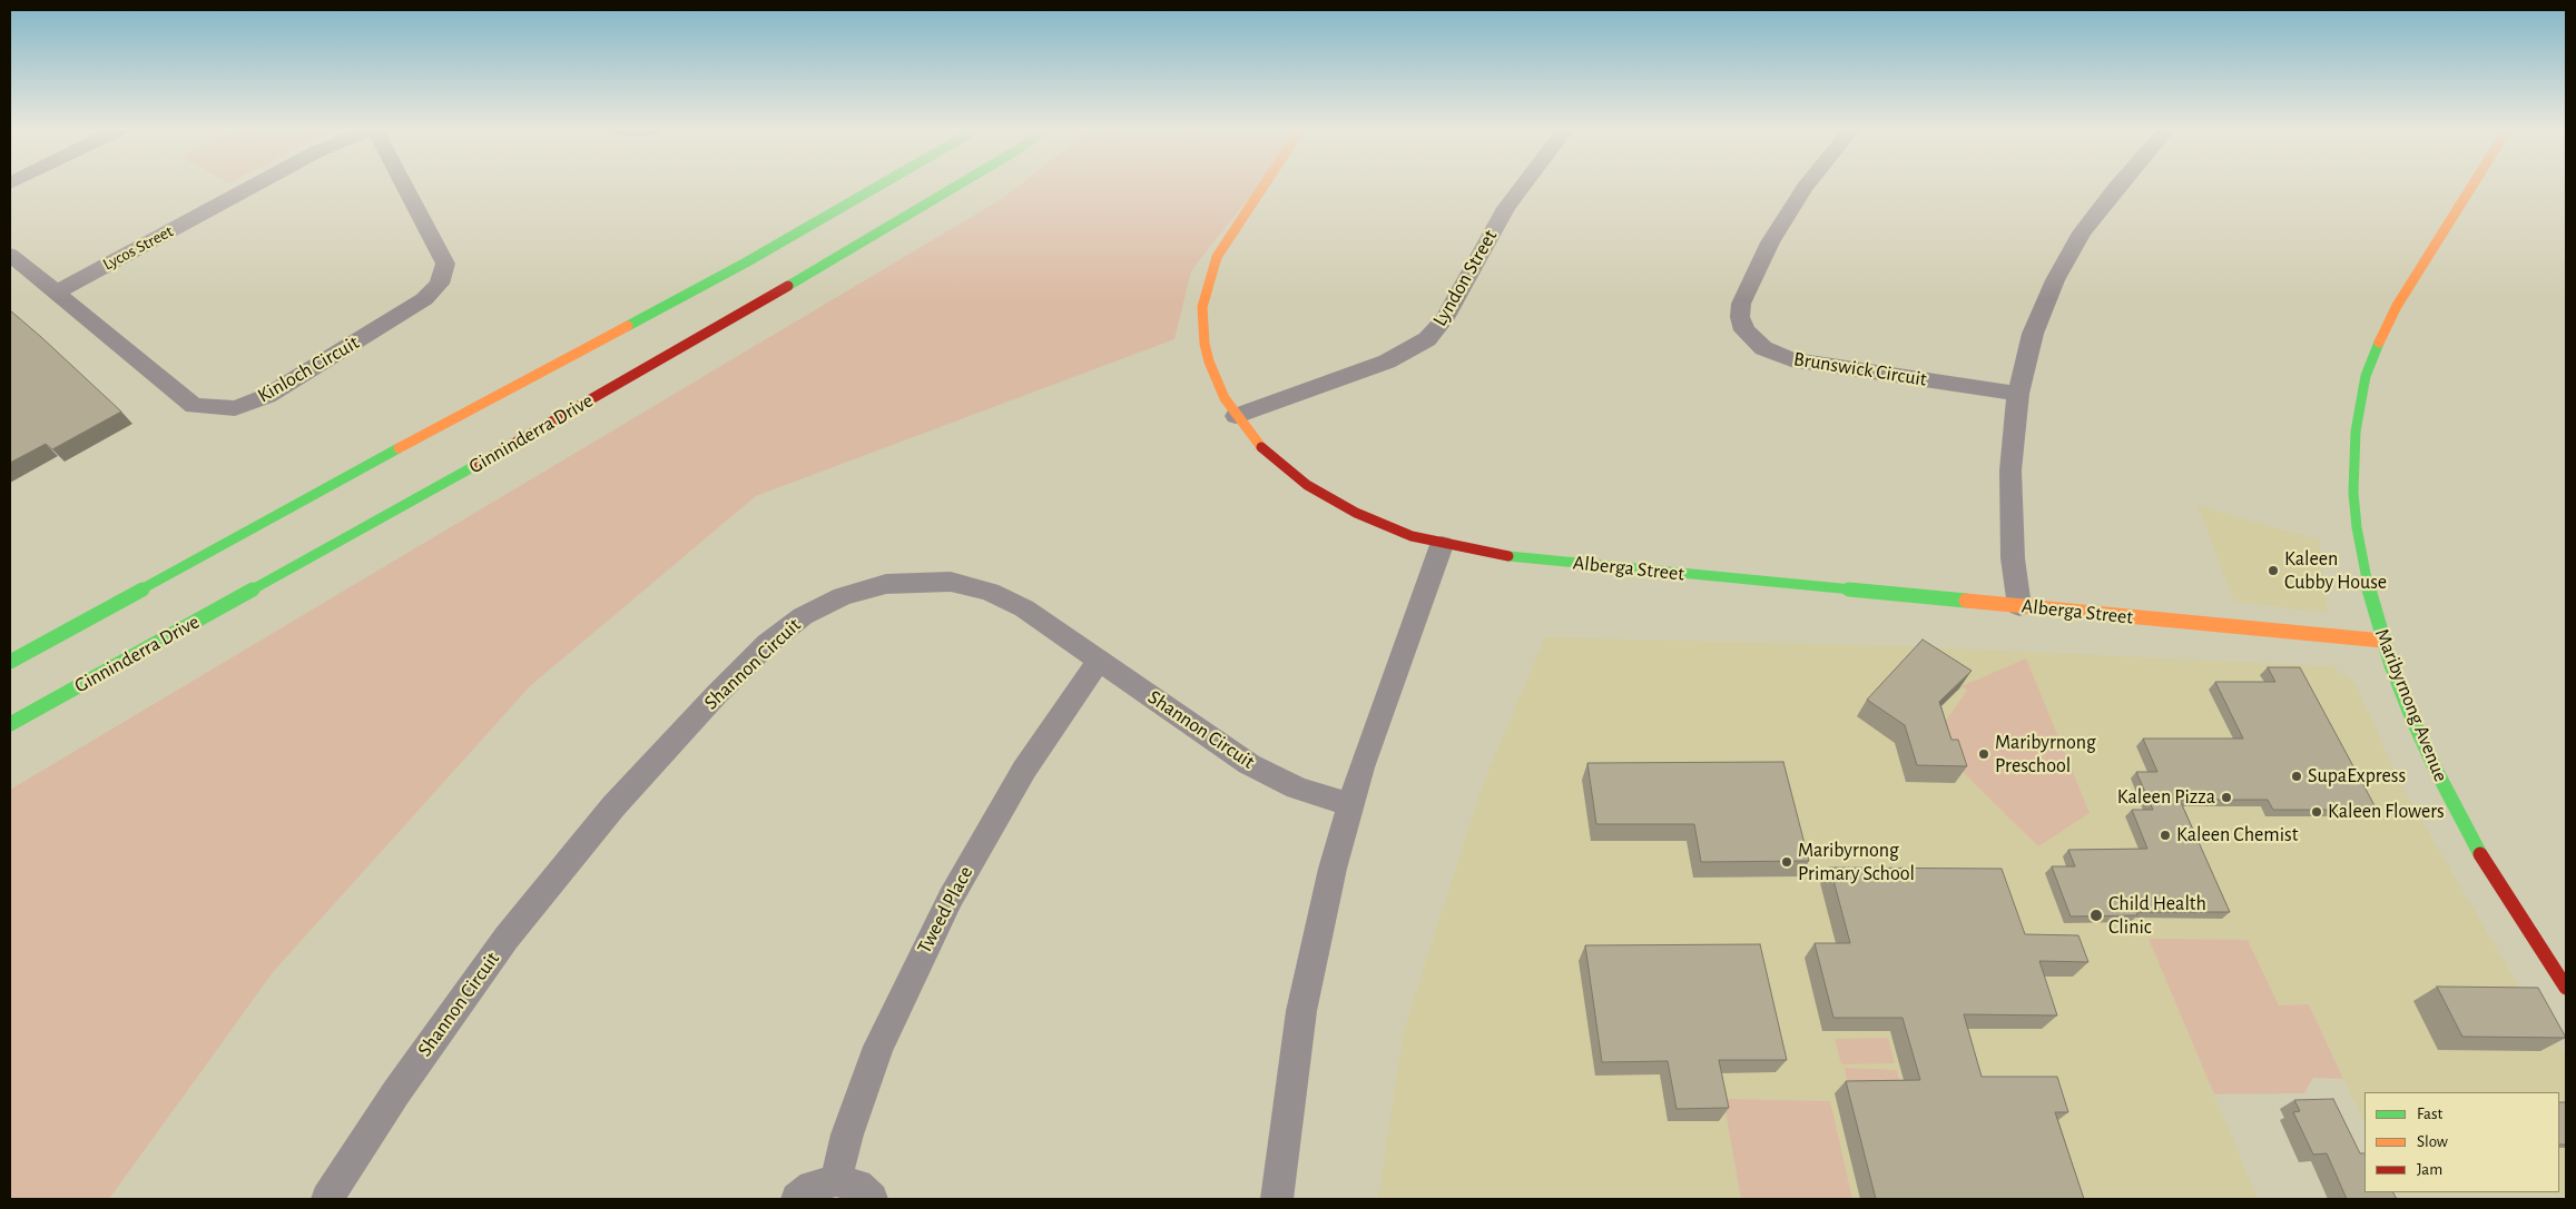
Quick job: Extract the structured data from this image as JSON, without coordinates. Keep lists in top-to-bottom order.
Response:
{
  "streets": {
    "street": [
      "Lycos Street",
      "Lyndon Street",
      "Kinloch Circuit",
      "Brunswick Circuit",
      "Ginninderra Drive",
      "Alberga Street",
      "Shannon Circuit",
      "Maribyrnong Avenue",
      "Tweed Place"
    ]
  },
  "crossings": [
    ["Lycos Street", "Kinloch Circuit"],
    ["Lyndon Street", "Alberga Street"],
    ["Alberga Street", "Maribyrnong Avenue"],
    ["Shannon Circuit", "Tweed Place"]
  ],
  "places": [
    "Kaleen Cubby House",
    "Maribyrnong Preschool",
    "SupaExpress",
    "Kaleen Pizza",
    "Kaleen Flowers",
    "Kaleen Chemist",
    "Maribyrnong Primary School",
    "Child Health Clinic"
  ],
  "legend": ["Fast", "Slow", "Jam"]
}
